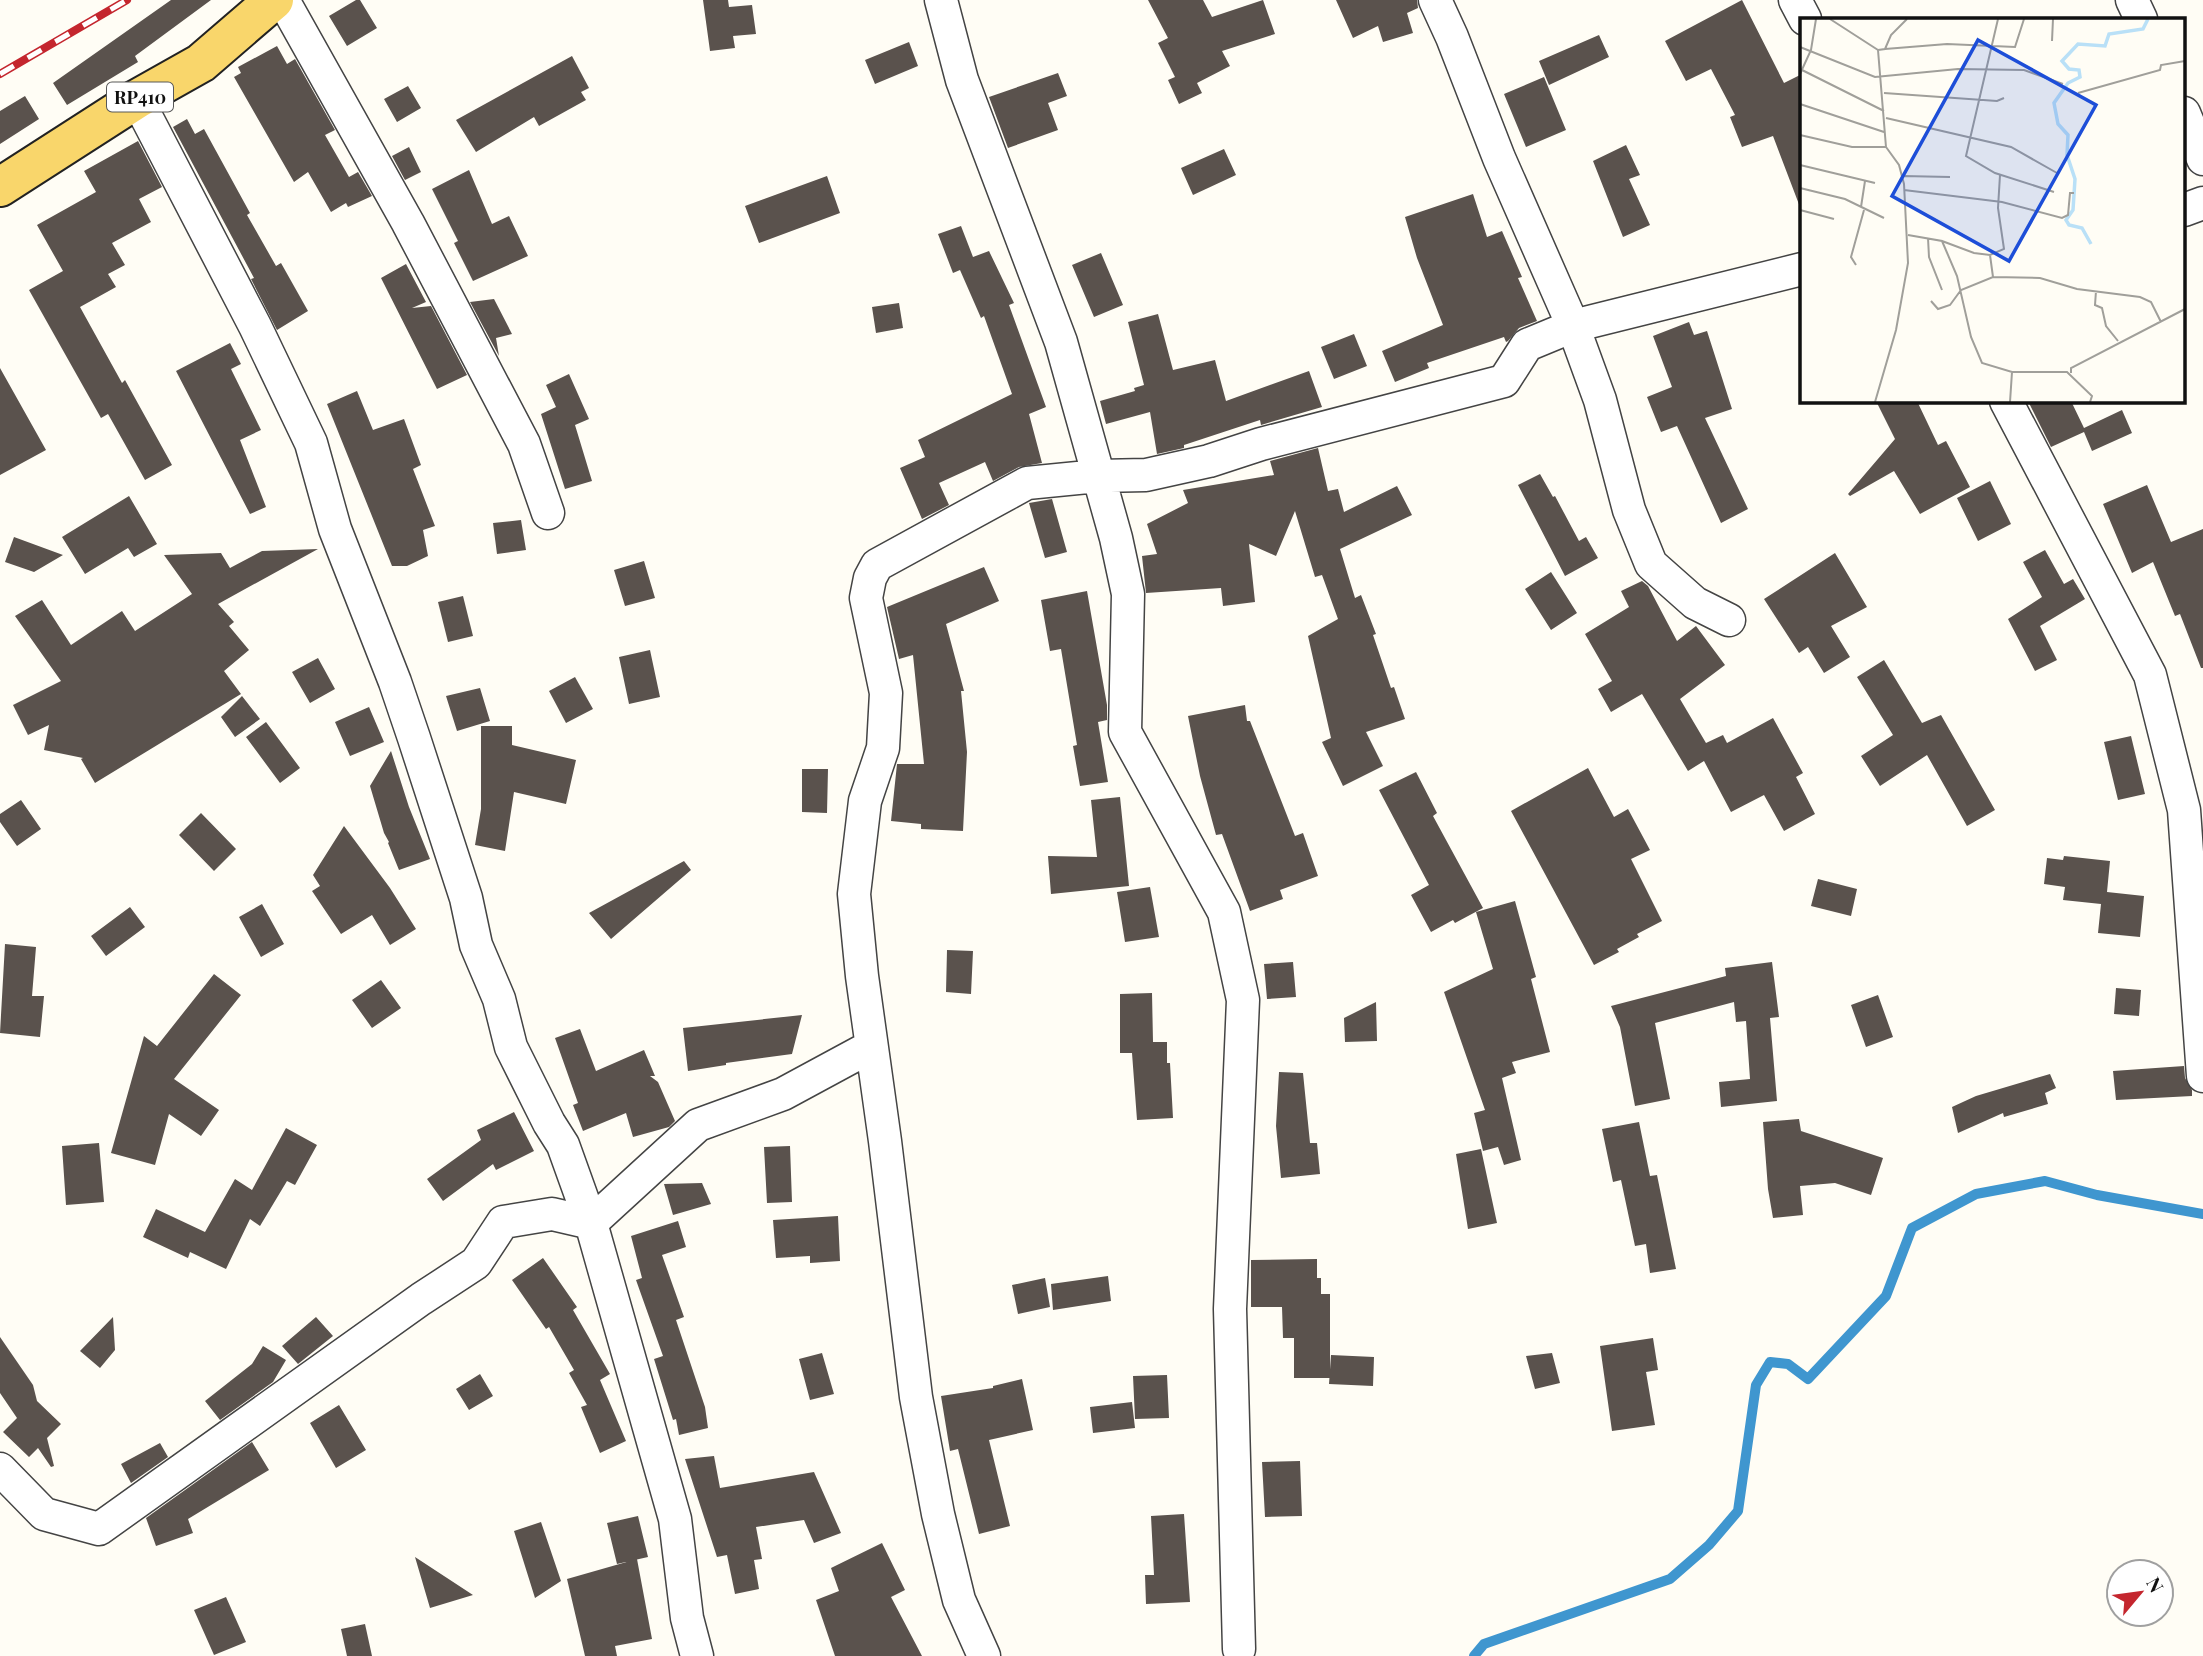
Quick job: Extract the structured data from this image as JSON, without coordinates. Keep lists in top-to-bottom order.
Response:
{
  "streets": {
    "main road": ["RP410"]
  },
  "north": "top right"
}
